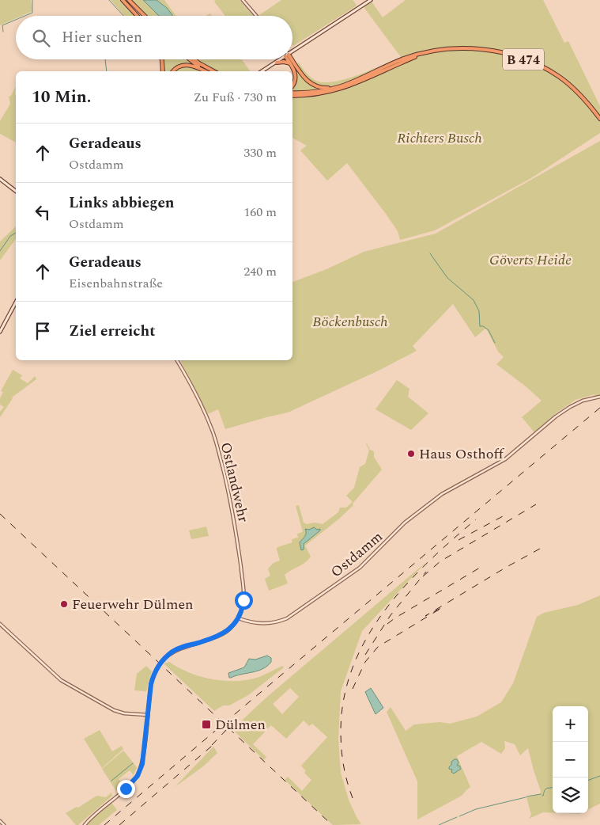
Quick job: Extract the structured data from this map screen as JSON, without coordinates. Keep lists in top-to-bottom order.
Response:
{
  "streets": {
    "highway": ["B 474"],
    "street": ["Ostlandwehr", "Ostdamm"]
  },
  "crossings": [
    ["Ostlandwehr", "Ostdamm"]
  ],
  "parks": ["Richters Busch", "Göverts Heide", "Böckenbusch"],
  "places": {
    "other": ["Haus Osthoff", "Feuerwehr Dülmen"],
    "transit": ["Dülmen"]
  },
  "page": {
    "search": "Hier suchen",
    "heading": ["10 Min.", "Zu Fuß · 730 m"],
    "list": [
      ["Geradeaus", "Ostdamm", "330 m"],
      ["Links abbiegen", "Ostdamm", "160 m"],
      ["Geradeaus", "Eisenbahnstraße", "240 m"],
      "Ziel erreicht"
    ],
    "map_buttons": ["+", "−"]
  }
}
